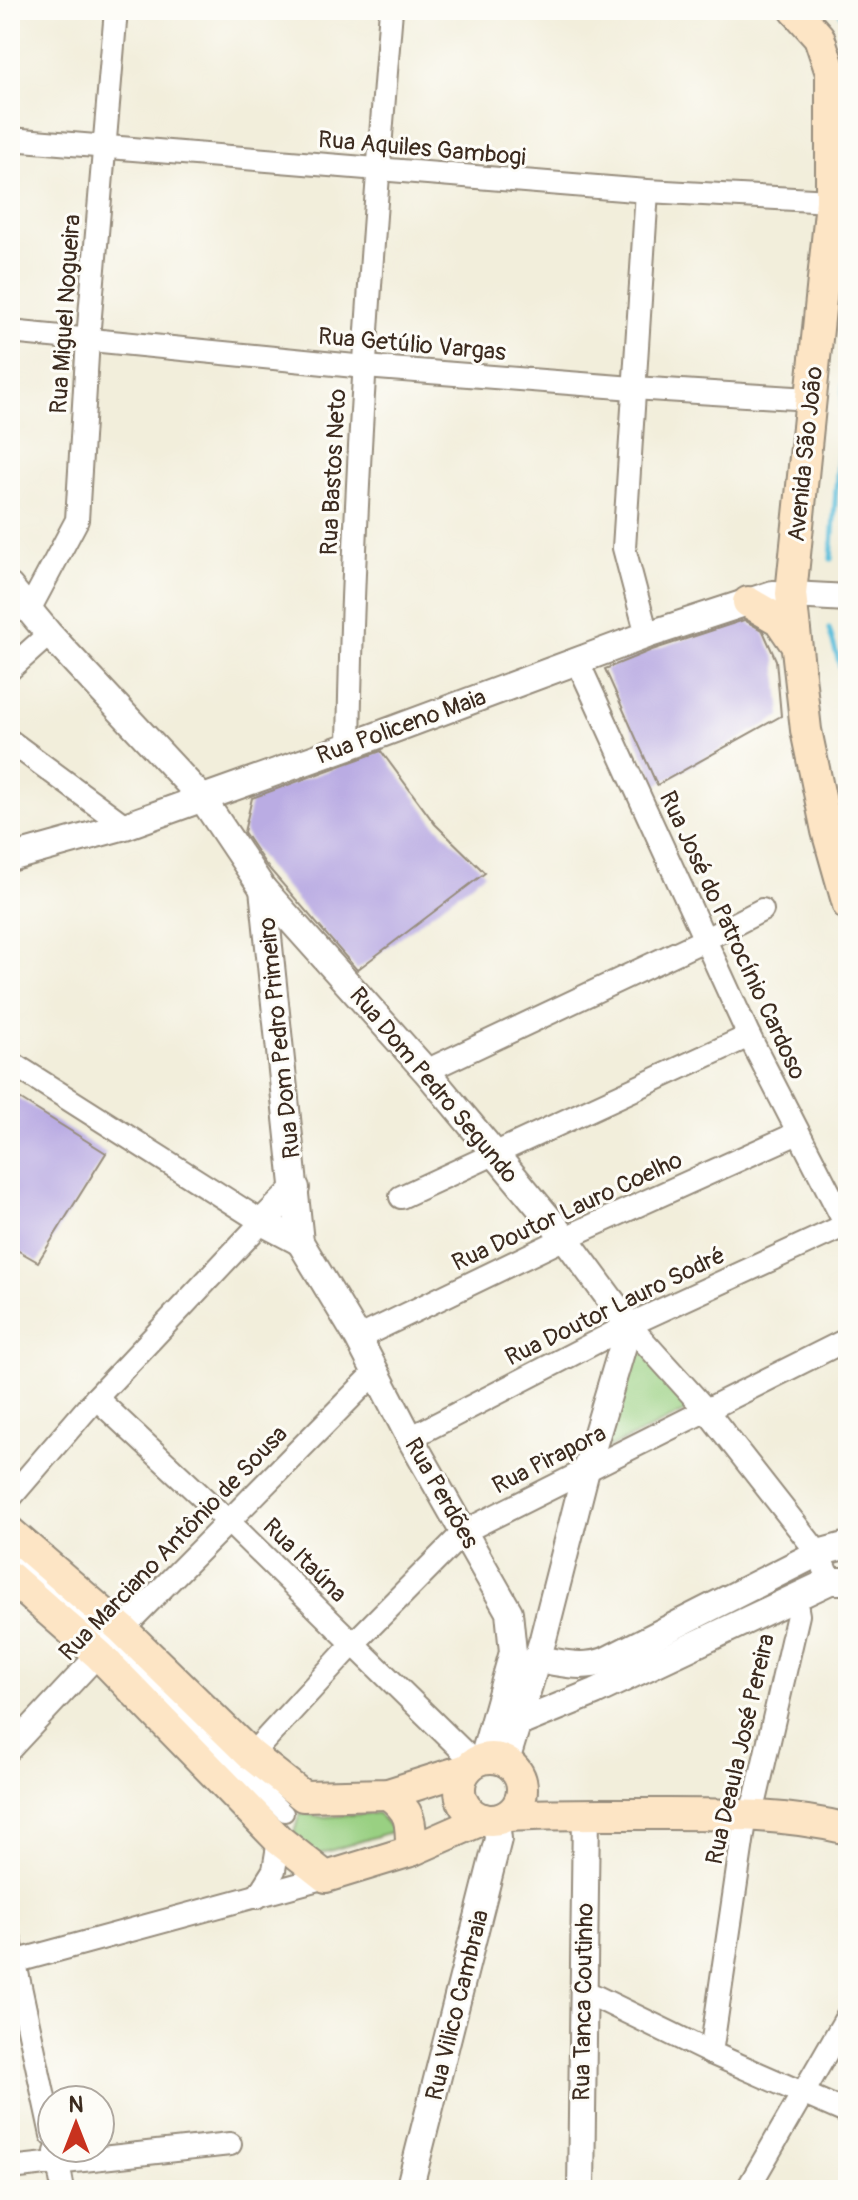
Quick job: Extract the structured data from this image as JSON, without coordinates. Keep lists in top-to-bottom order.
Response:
{
  "streets": {
    "main road": ["Avenida São João"],
    "street": [
      "Rua Aquiles Gambogi",
      "Rua Miguel Nogueira",
      "Rua Getúlio Vargas",
      "Rua Bastos Neto",
      "Rua Policeno Maia",
      "Rua José do Patrocínio Cardoso",
      "Rua Dom Pedro Primeiro",
      "Rua Dom Pedro Segundo",
      "Rua Doutor Lauro Coelho",
      "Rua Doutor Lauro Sodré",
      "Rua Pirapora",
      "Rua Perdões",
      "Rua Marciano Antônio de Sousa",
      "Rua Itaúna",
      "Rua Deaula José Pereira",
      "Rua Tanca Coutinho",
      "Rua Vilico Cambraia"
    ]
  },
  "crossings": [
    ["Rua Aquiles Gambogi", "Rua Miguel Nogueira"],
    ["Rua Aquiles Gambogi", "Avenida São João"],
    ["Rua Aquiles Gambogi", "Rua Bastos Neto"],
    ["Rua Miguel Nogueira", "Rua Getúlio Vargas"],
    ["Rua Miguel Nogueira", "Rua Dom Pedro Segundo"],
    ["Rua Getúlio Vargas", "Avenida São João"],
    ["Rua Getúlio Vargas", "Rua Bastos Neto"],
    ["Avenida São João", "Rua Policeno Maia"],
    ["Rua Bastos Neto", "Rua Policeno Maia"],
    ["Rua Policeno Maia", "Rua José do Patrocínio Cardoso"],
    ["Rua Policeno Maia", "Rua Dom Pedro Segundo"],
    ["Rua José do Patrocínio Cardoso", "Rua Doutor Lauro Coelho"],
    ["Rua José do Patrocínio Cardoso", "Rua Doutor Lauro Sodré"],
    ["Rua Dom Pedro Primeiro", "Rua Dom Pedro Segundo"],
    ["Rua Dom Pedro Primeiro", "Rua Perdões"],
    ["Rua Dom Pedro Segundo", "Rua Doutor Lauro Coelho"],
    ["Rua Dom Pedro Segundo", "Rua Doutor Lauro Sodré"],
    ["Rua Doutor Lauro Coelho", "Rua Perdões"],
    ["Rua Doutor Lauro Sodré", "Rua Perdões"],
    ["Rua Pirapora", "Rua Perdões"],
    ["Rua Pirapora", "Rua Itaúna"],
    ["Rua Perdões", "Rua Marciano Antônio de Sousa"],
    ["Rua Perdões", "Rua Itaúna"],
    ["Rua Marciano Antônio de Sousa", "Rua Itaúna"]
  ],
  "north": "top"
}
